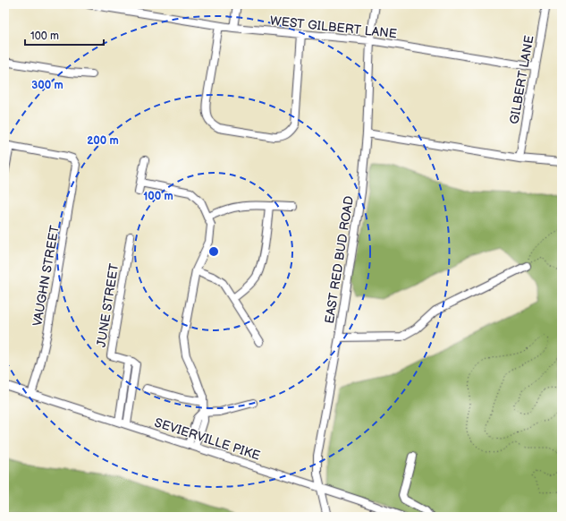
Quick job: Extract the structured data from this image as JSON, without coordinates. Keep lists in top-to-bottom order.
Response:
{
  "streets": {
    "street": [
      "WEST GILBERT LANE",
      "GILBERT LANE",
      "EAST RED BUD ROAD",
      "VAUGHN STREET",
      "JUNE STREET",
      "SEVIERVILLE PIKE"
    ]
  },
  "crossings": [
    ["WEST GILBERT LANE", "GILBERT LANE"],
    ["WEST GILBERT LANE", "EAST RED BUD ROAD"],
    ["EAST RED BUD ROAD", "SEVIERVILLE PIKE"],
    ["VAUGHN STREET", "SEVIERVILLE PIKE"]
  ],
  "scale_bar": "100 m",
  "rings": ["300 m", "200 m", "100 m"]
}
